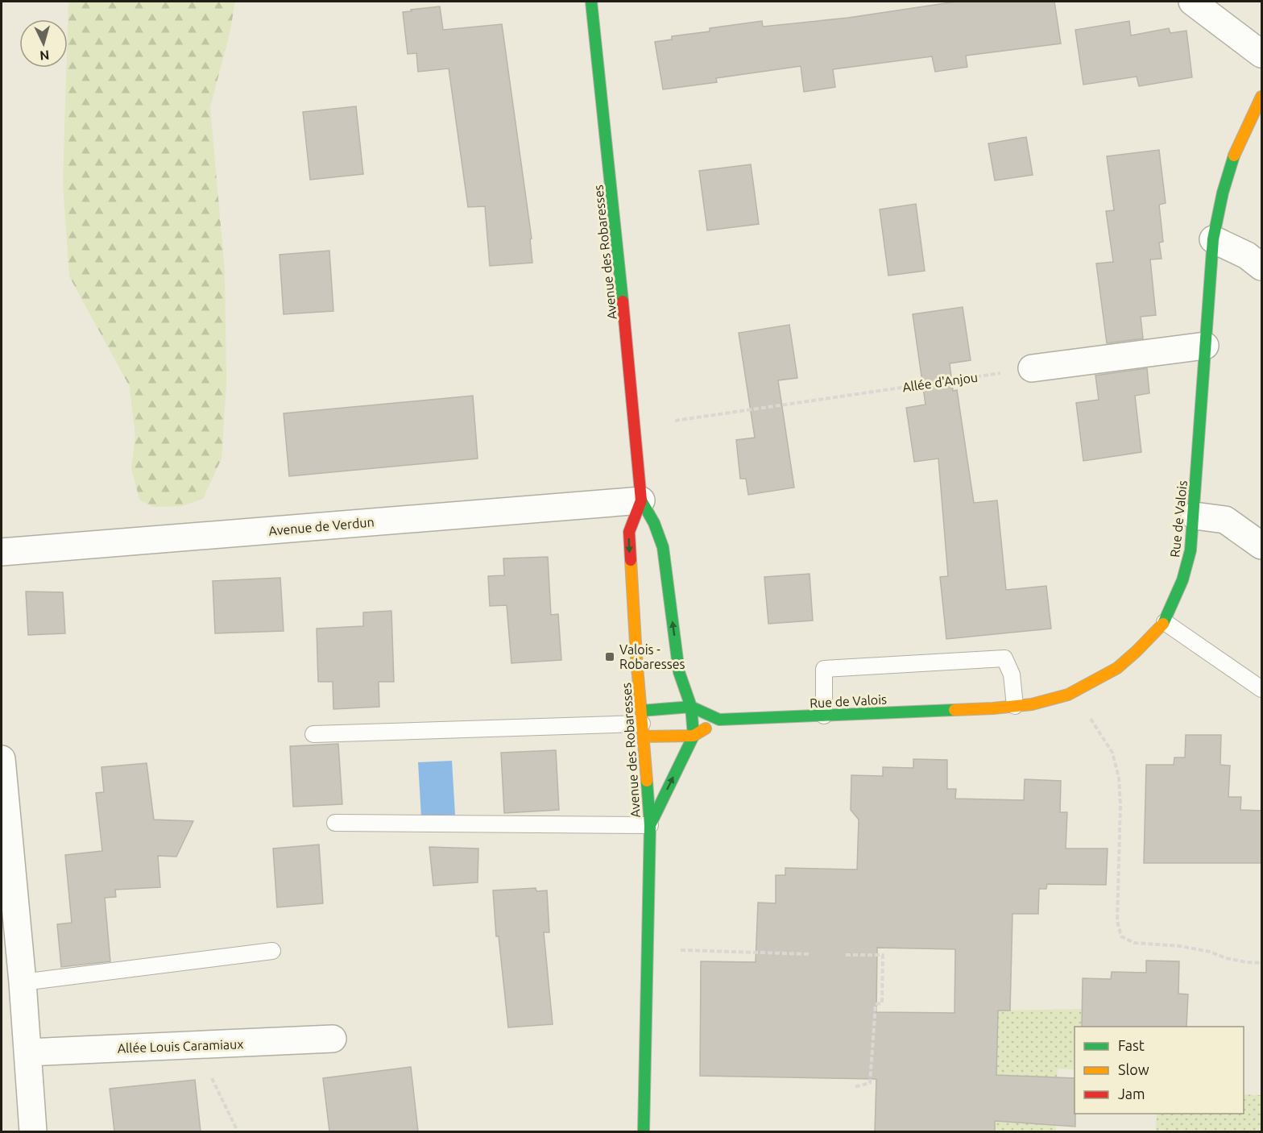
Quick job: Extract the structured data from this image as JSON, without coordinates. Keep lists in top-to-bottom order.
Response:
{
  "streets": {
    "street": [
      "Avenue des Robaresses",
      "Rue de Valois",
      "Avenue de Verdun",
      "Allée Louis Caramiaux"
    ],
    "path": ["Allée d'Anjou"]
  },
  "crossings": [
    ["Avenue des Robaresses", "Avenue de Verdun"]
  ],
  "places": {
    "transit": ["Valois - Robaresses"]
  },
  "legend": ["Fast", "Slow", "Jam"],
  "north": "bottom"
}
